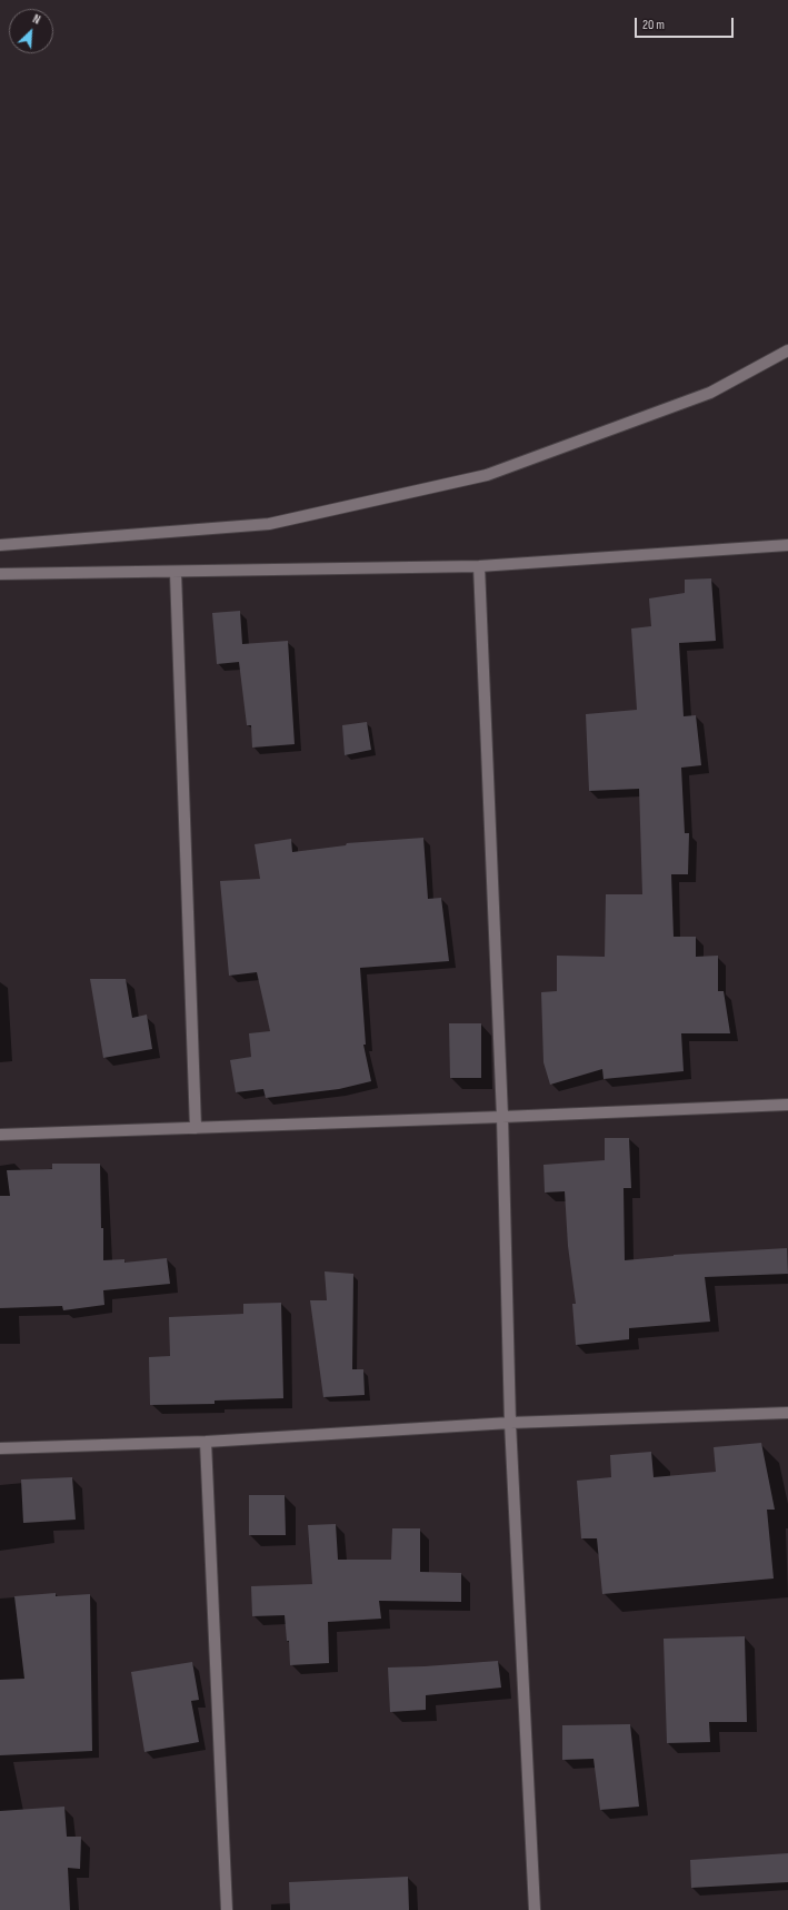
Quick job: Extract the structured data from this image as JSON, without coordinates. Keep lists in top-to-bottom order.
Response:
{
  "scale_bar": "20 m",
  "north": "top right"
}
